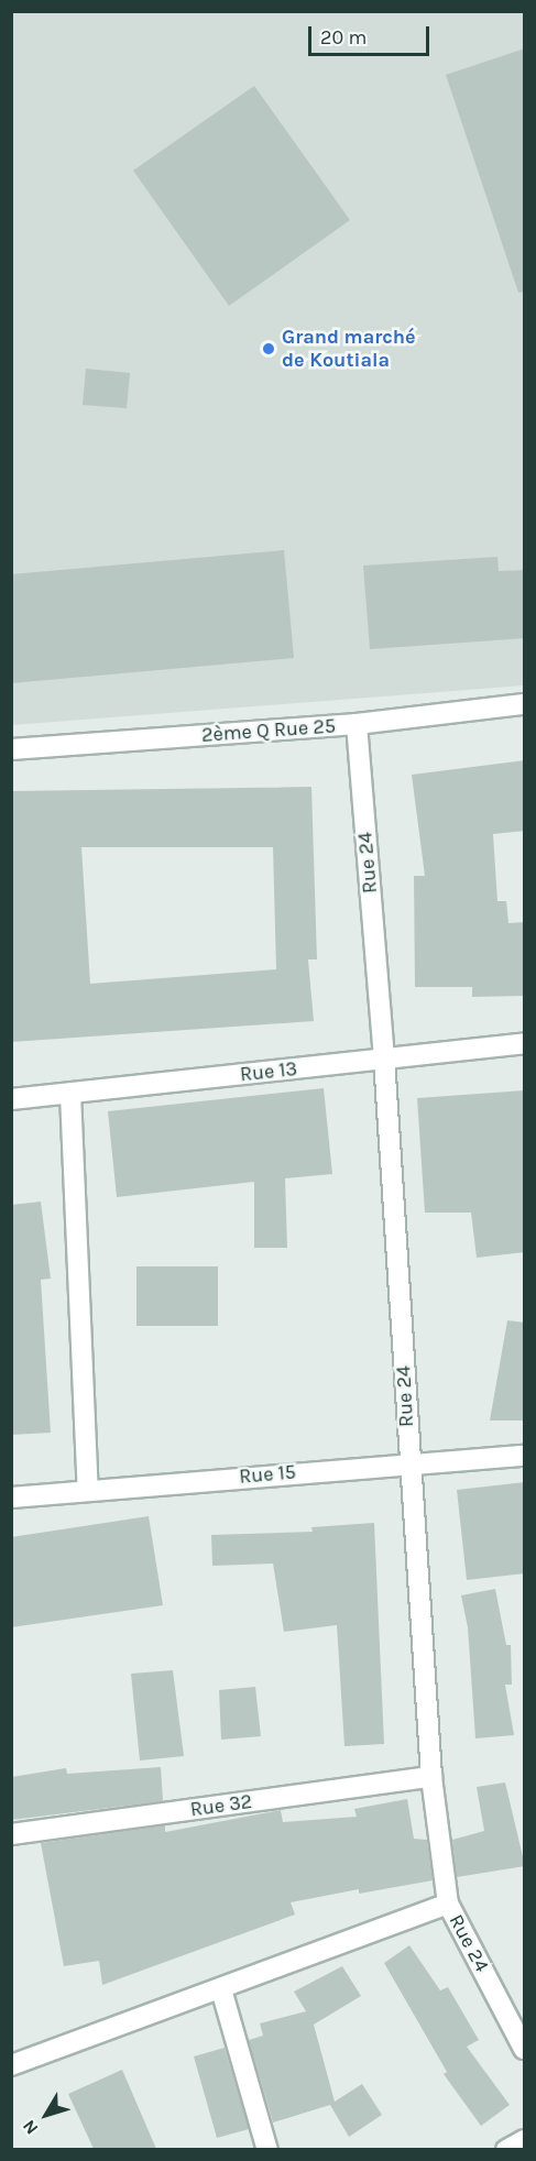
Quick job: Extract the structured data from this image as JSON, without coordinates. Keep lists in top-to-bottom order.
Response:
{
  "streets": {
    "street": [
      "2ème Q Rue 25",
      "Rue 24",
      "Rue 13",
      "Rue 15",
      "Rue 32"
    ]
  },
  "crossings": [
    ["2ème Q Rue 25", "Rue 24"],
    ["Rue 24", "Rue 13"],
    ["Rue 24", "Rue 15"],
    ["Rue 24", "Rue 32"]
  ],
  "places": ["Grand marché de Koutiala"],
  "scale_bar": "20 m",
  "north": "bottom left"
}
